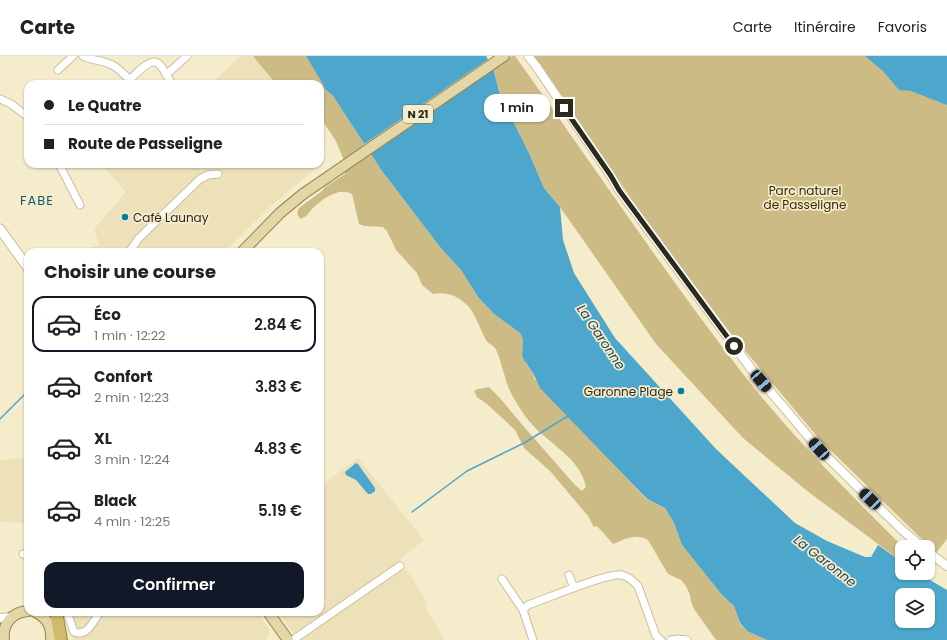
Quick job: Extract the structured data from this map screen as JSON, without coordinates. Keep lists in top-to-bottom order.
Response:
{
  "streets": {
    "main road": ["N 21"]
  },
  "districts": ["FABE"],
  "water": ["La Garonne"],
  "parks": ["Parc naturel de Passeligne"],
  "places": ["Café Launay", "Garonne Plage"],
  "page": {
    "header": "Carte",
    "nav": ["Carte", "Itinéraire", "Favoris"],
    "banner": ["Le Quatre", "Route de Passeligne"],
    "bubble": "1 min",
    "heading": "Choisir une course",
    "list": [
      {
        "name": "Éco",
        "note": "1 min · 12:22",
        "value": "2.84 €"
      },
      {
        "name": "Confort",
        "note": "2 min · 12:23",
        "value": "3.83 €"
      },
      {
        "name": "XL",
        "note": "3 min · 12:24",
        "value": "4.83 €"
      },
      {
        "name": "Black",
        "note": "4 min · 12:25",
        "value": "5.19 €"
      }
    ],
    "buttons": "Confirmer"
  }
}
